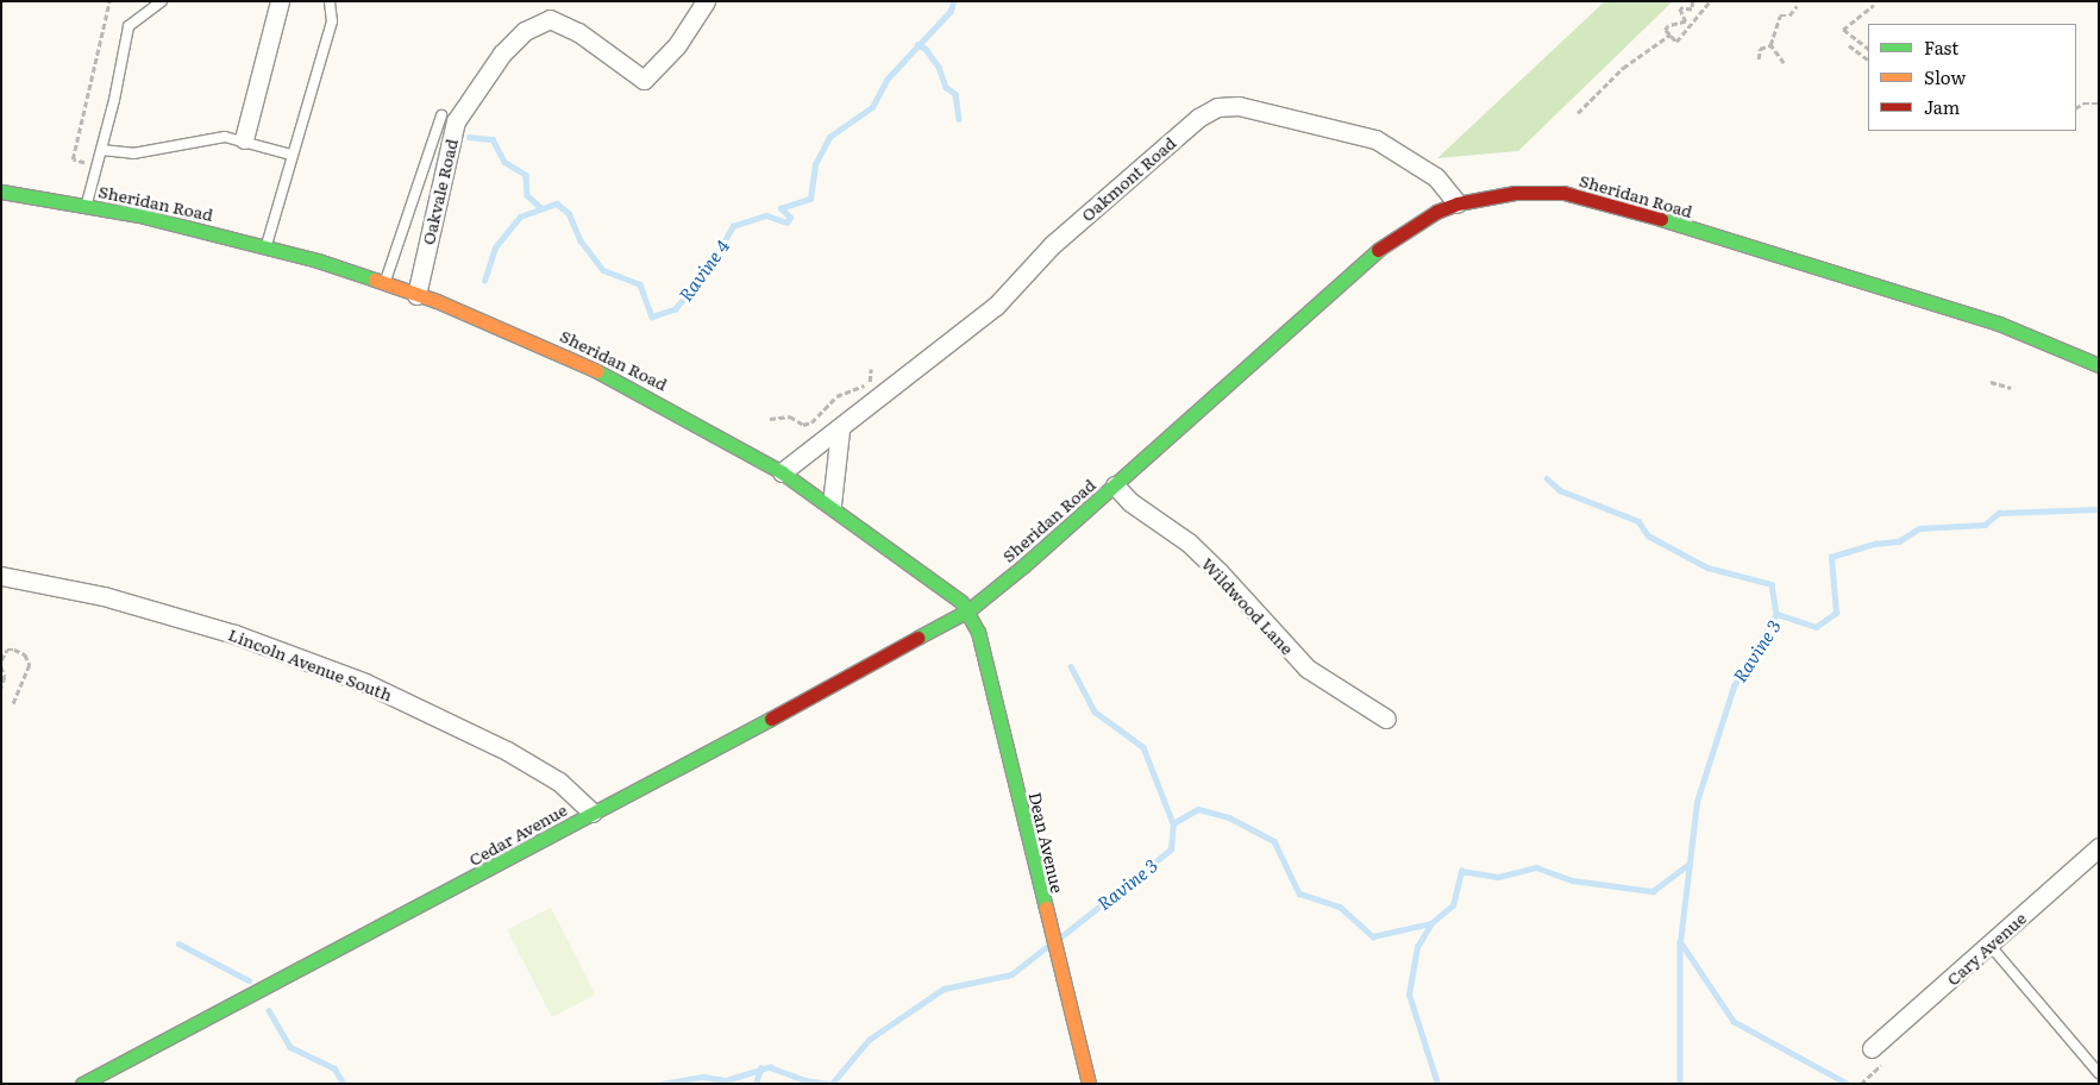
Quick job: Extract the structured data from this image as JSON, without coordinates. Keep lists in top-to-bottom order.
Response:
{
  "streets": {
    "street": [
      "Oakmont Road",
      "Oakvale Road",
      "Sheridan Road",
      "Wildwood Lane",
      "Lincoln Avenue South",
      "Cedar Avenue",
      "Dean Avenue",
      "Cary Avenue"
    ]
  },
  "crossings": [
    ["Oakmont Road", "Sheridan Road"],
    ["Oakvale Road", "Sheridan Road"],
    ["Sheridan Road", "Wildwood Lane"],
    ["Sheridan Road", "Cedar Avenue"],
    ["Sheridan Road", "Dean Avenue"],
    ["Lincoln Avenue South", "Cedar Avenue"],
    ["Cedar Avenue", "Dean Avenue"]
  ],
  "water": ["Ravine 4", "Ravine 3"],
  "legend": ["Fast", "Slow", "Jam"]
}
